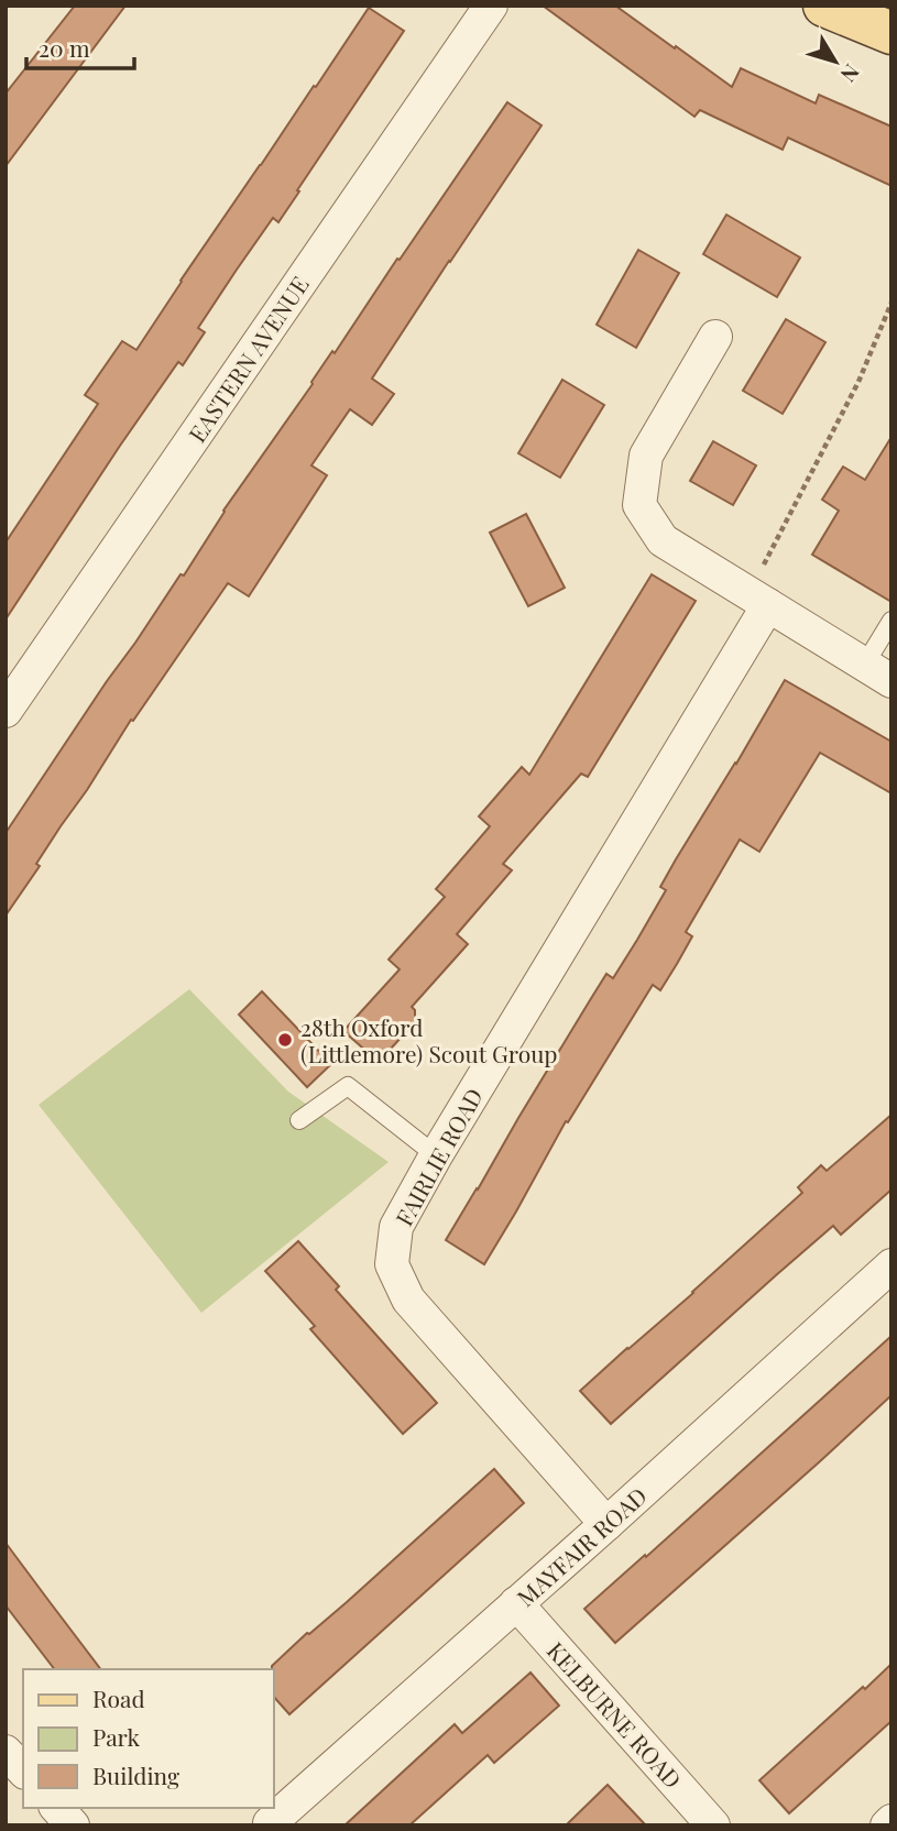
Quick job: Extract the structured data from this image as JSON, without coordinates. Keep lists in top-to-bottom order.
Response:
{
  "streets": {
    "street": [
      "EASTERN AVENUE",
      "FAIRLIE ROAD",
      "MAYFAIR ROAD",
      "KELBURNE ROAD"
    ]
  },
  "crossings": [
    ["FAIRLIE ROAD", "MAYFAIR ROAD"],
    ["MAYFAIR ROAD", "KELBURNE ROAD"]
  ],
  "places": ["28th Oxford (Littlemore) Scout Group"],
  "legend": ["Road", "Park", "Building"],
  "scale_bar": "20 m",
  "north": "bottom right"
}
